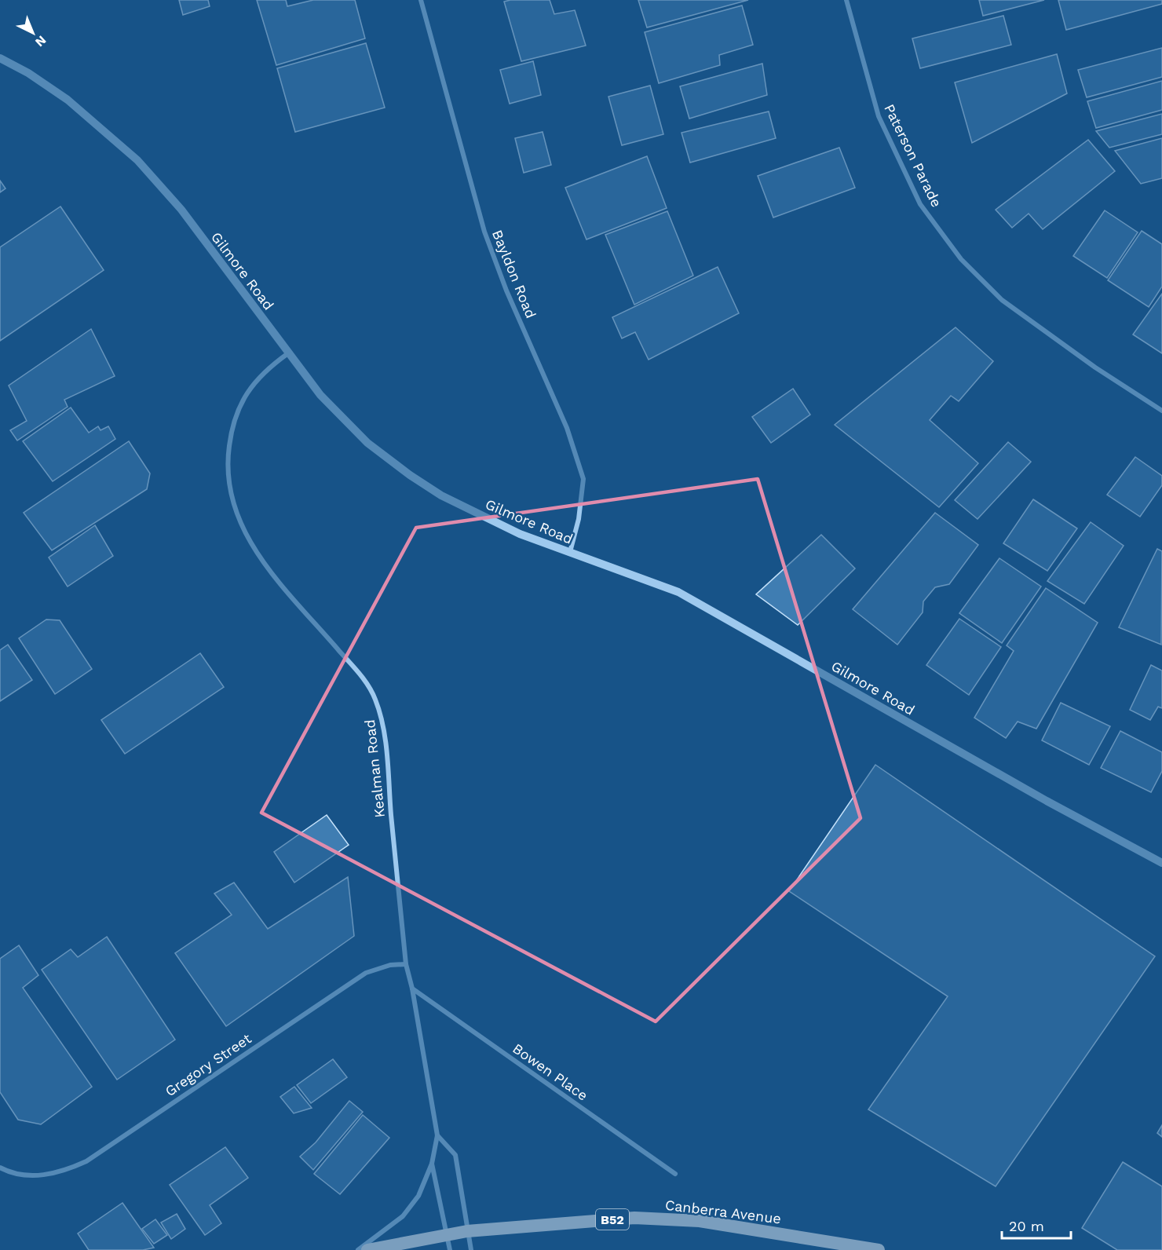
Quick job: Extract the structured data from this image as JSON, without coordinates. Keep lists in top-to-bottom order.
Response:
{
  "streets": {
    "highway": ["Canberra Avenue", "B52"],
    "street": [
      "Paterson Parade",
      "Gilmore Road",
      "Bayldon Road",
      "Kealman Road",
      "Gregory Street",
      "Bowen Place"
    ]
  },
  "crossings": [
    ["Gilmore Road", "Bayldon Road"],
    ["Gilmore Road", "Kealman Road"],
    ["Kealman Road", "Gregory Street"],
    ["Kealman Road", "Bowen Place"],
    ["Kealman Road", "Canberra Avenue"]
  ],
  "scale_bar": "20 m",
  "north": "bottom right"
}
